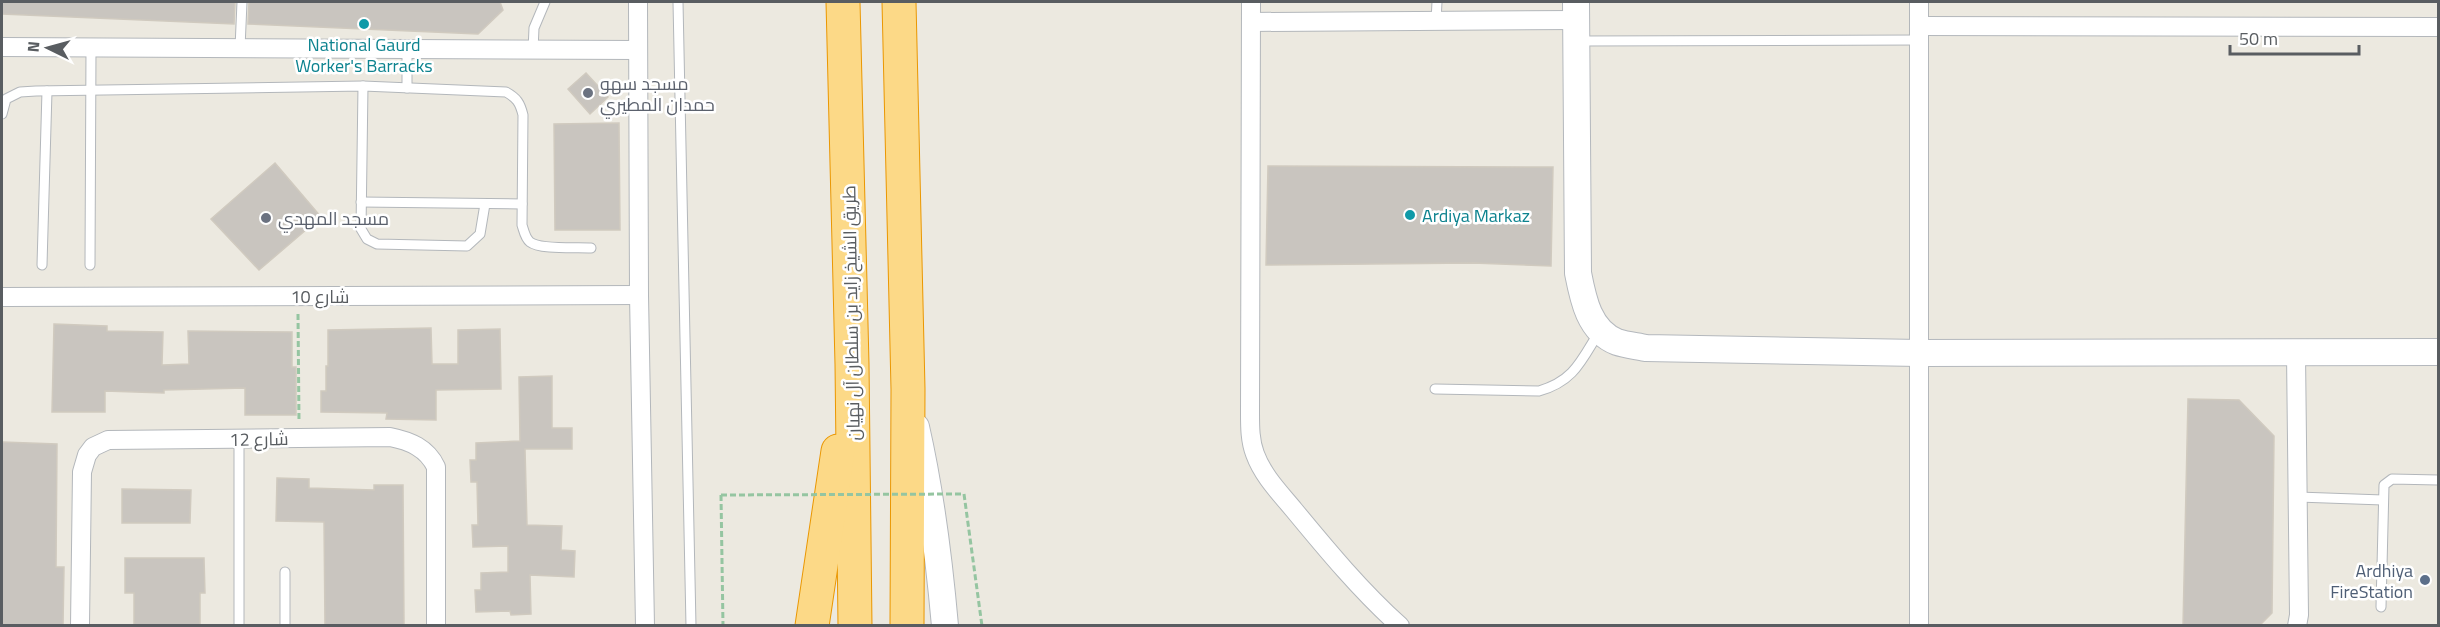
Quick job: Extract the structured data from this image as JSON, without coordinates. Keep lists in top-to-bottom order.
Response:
{
  "streets": {
    "highway": ["طريق الشيخ زايد بن سلطان آل نهيان"],
    "street": ["شارع 10", "شارع 12"]
  },
  "places": [
    "National Gaurd Worker's Barracks",
    "مسجد سهو حمدان المطيري",
    "Ardiya Markaz",
    "مسجد المهدي",
    "Ardhiya FireStation"
  ],
  "scale_bar": "50 m",
  "north": "left"
}
